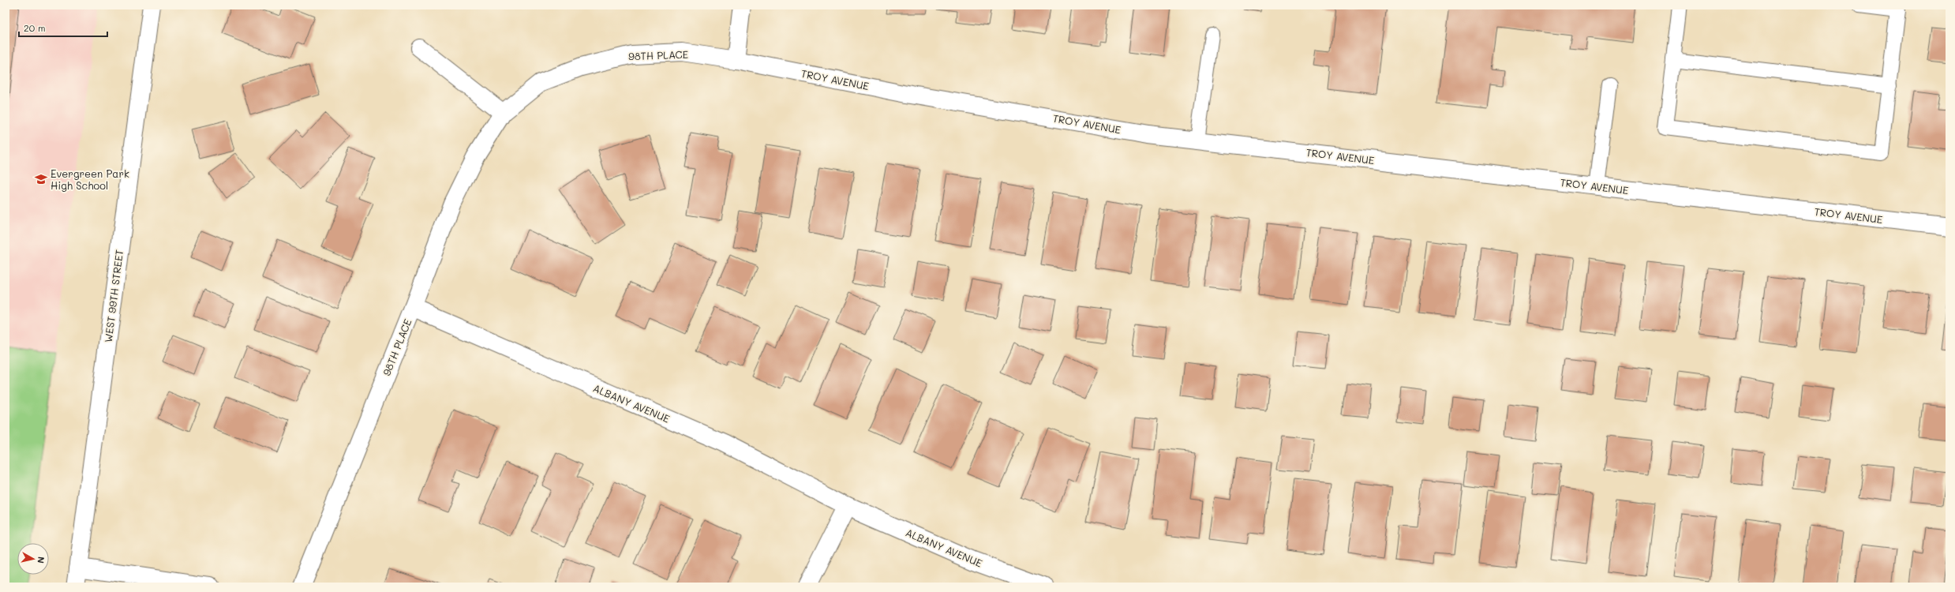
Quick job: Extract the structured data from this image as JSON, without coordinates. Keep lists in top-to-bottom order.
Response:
{
  "streets": {
    "street": [
      "98TH PLACE",
      "TROY AVENUE",
      "WEST 99TH STREET",
      "ALBANY AVENUE"
    ]
  },
  "crossings": [
    ["98TH PLACE", "TROY AVENUE"],
    ["98TH PLACE", "ALBANY AVENUE"]
  ],
  "places": {
    "school or university": ["Evergreen Park High School"]
  },
  "scale_bar": "20 m",
  "north": "right"
}
